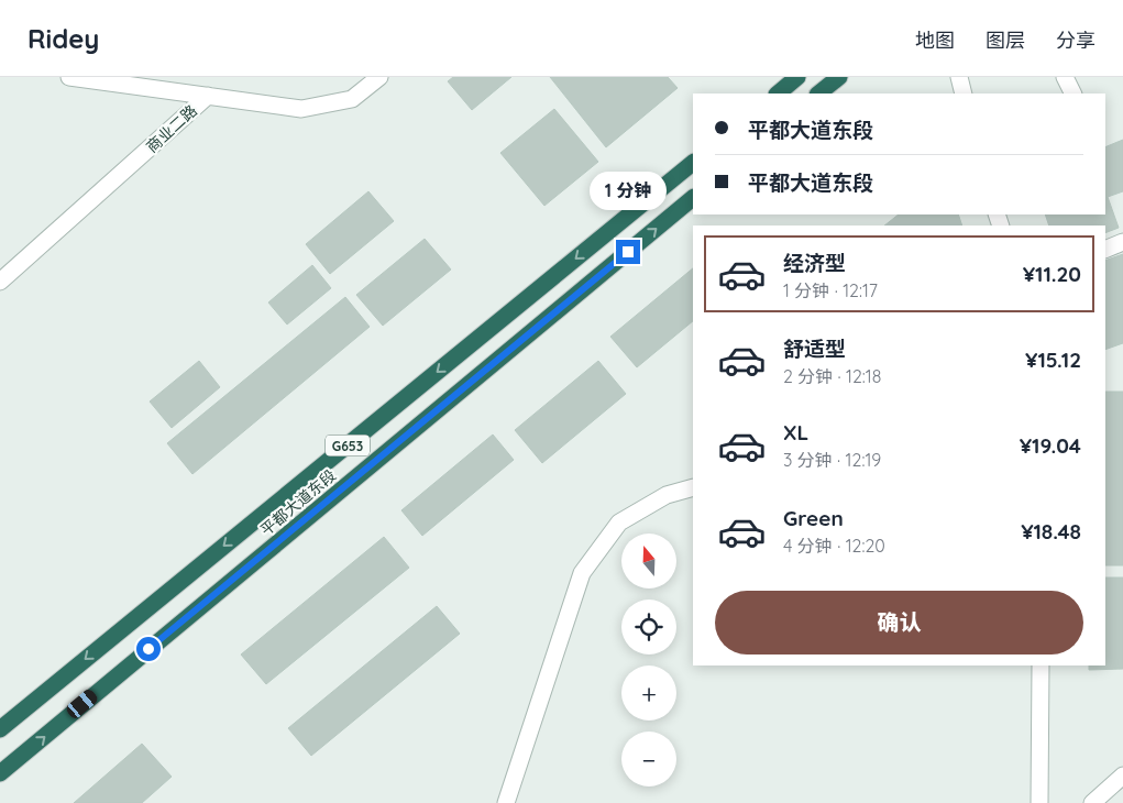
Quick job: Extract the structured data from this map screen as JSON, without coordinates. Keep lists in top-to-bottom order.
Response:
{
  "streets": {
    "highway": ["G653", "平都大道东段"],
    "street": ["商业二路"]
  },
  "north": "top",
  "page": {
    "header": "Ridey",
    "nav": ["地图", "图层", "分享"],
    "banner": ["平都大道东段", "平都大道东段"],
    "bubble": "1 分钟",
    "list": [
      {
        "name": "经济型",
        "note": "1 分钟 · 12:17",
        "value": "¥11.20"
      },
      {
        "name": "舒适型",
        "note": "2 分钟 · 12:18",
        "value": "¥15.12"
      },
      {
        "name": "XL",
        "note": "3 分钟 · 12:19",
        "value": "¥19.04"
      },
      {
        "name": "Green",
        "note": "4 分钟 · 12:20",
        "value": "¥18.48"
      }
    ],
    "map_buttons": ["+", "−"],
    "buttons": "确认"
  }
}
